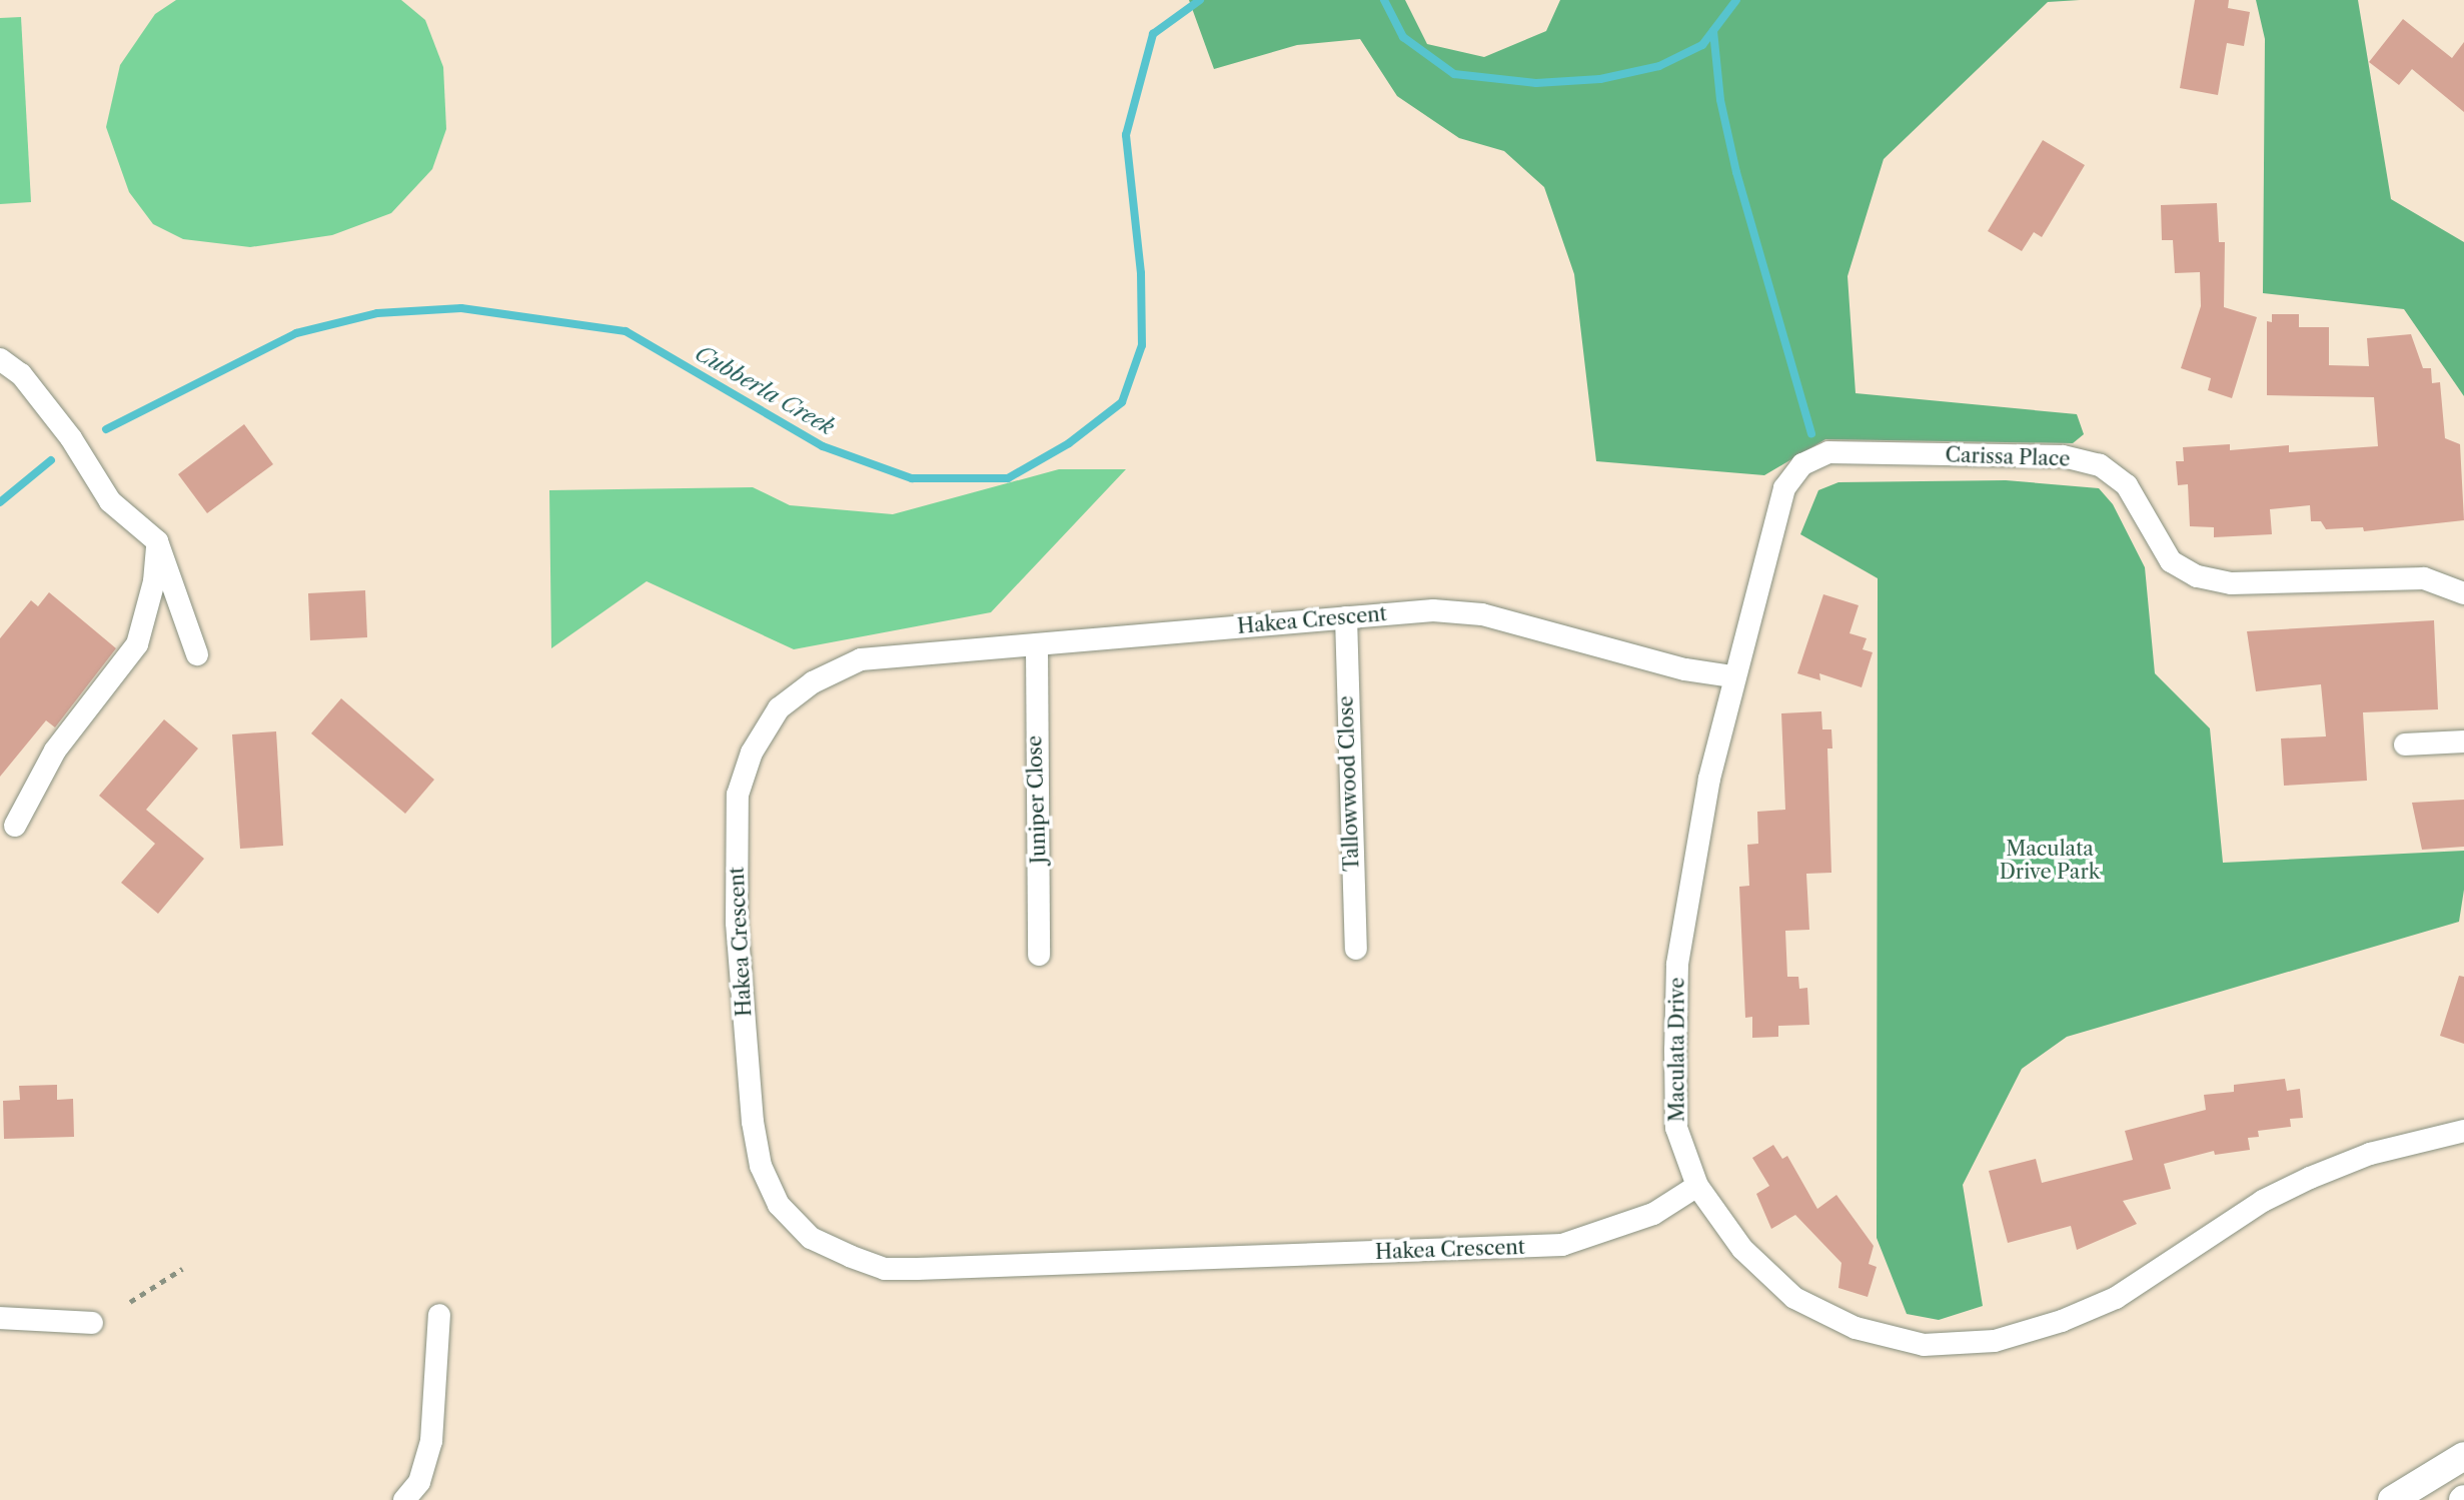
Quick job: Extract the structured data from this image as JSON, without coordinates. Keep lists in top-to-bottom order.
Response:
{
  "streets": {
    "street": [
      "Carissa Place",
      "Hakea Crescent",
      "Tallowwood Close",
      "Juniper Close",
      "Maculata Drive"
    ]
  },
  "crossings": [
    ["Carissa Place", "Maculata Drive"],
    ["Hakea Crescent", "Tallowwood Close"],
    ["Hakea Crescent", "Juniper Close"],
    ["Hakea Crescent", "Maculata Drive"]
  ],
  "water": ["Cubberla Creek"],
  "parks": ["Maculata Drive Park"]
}
